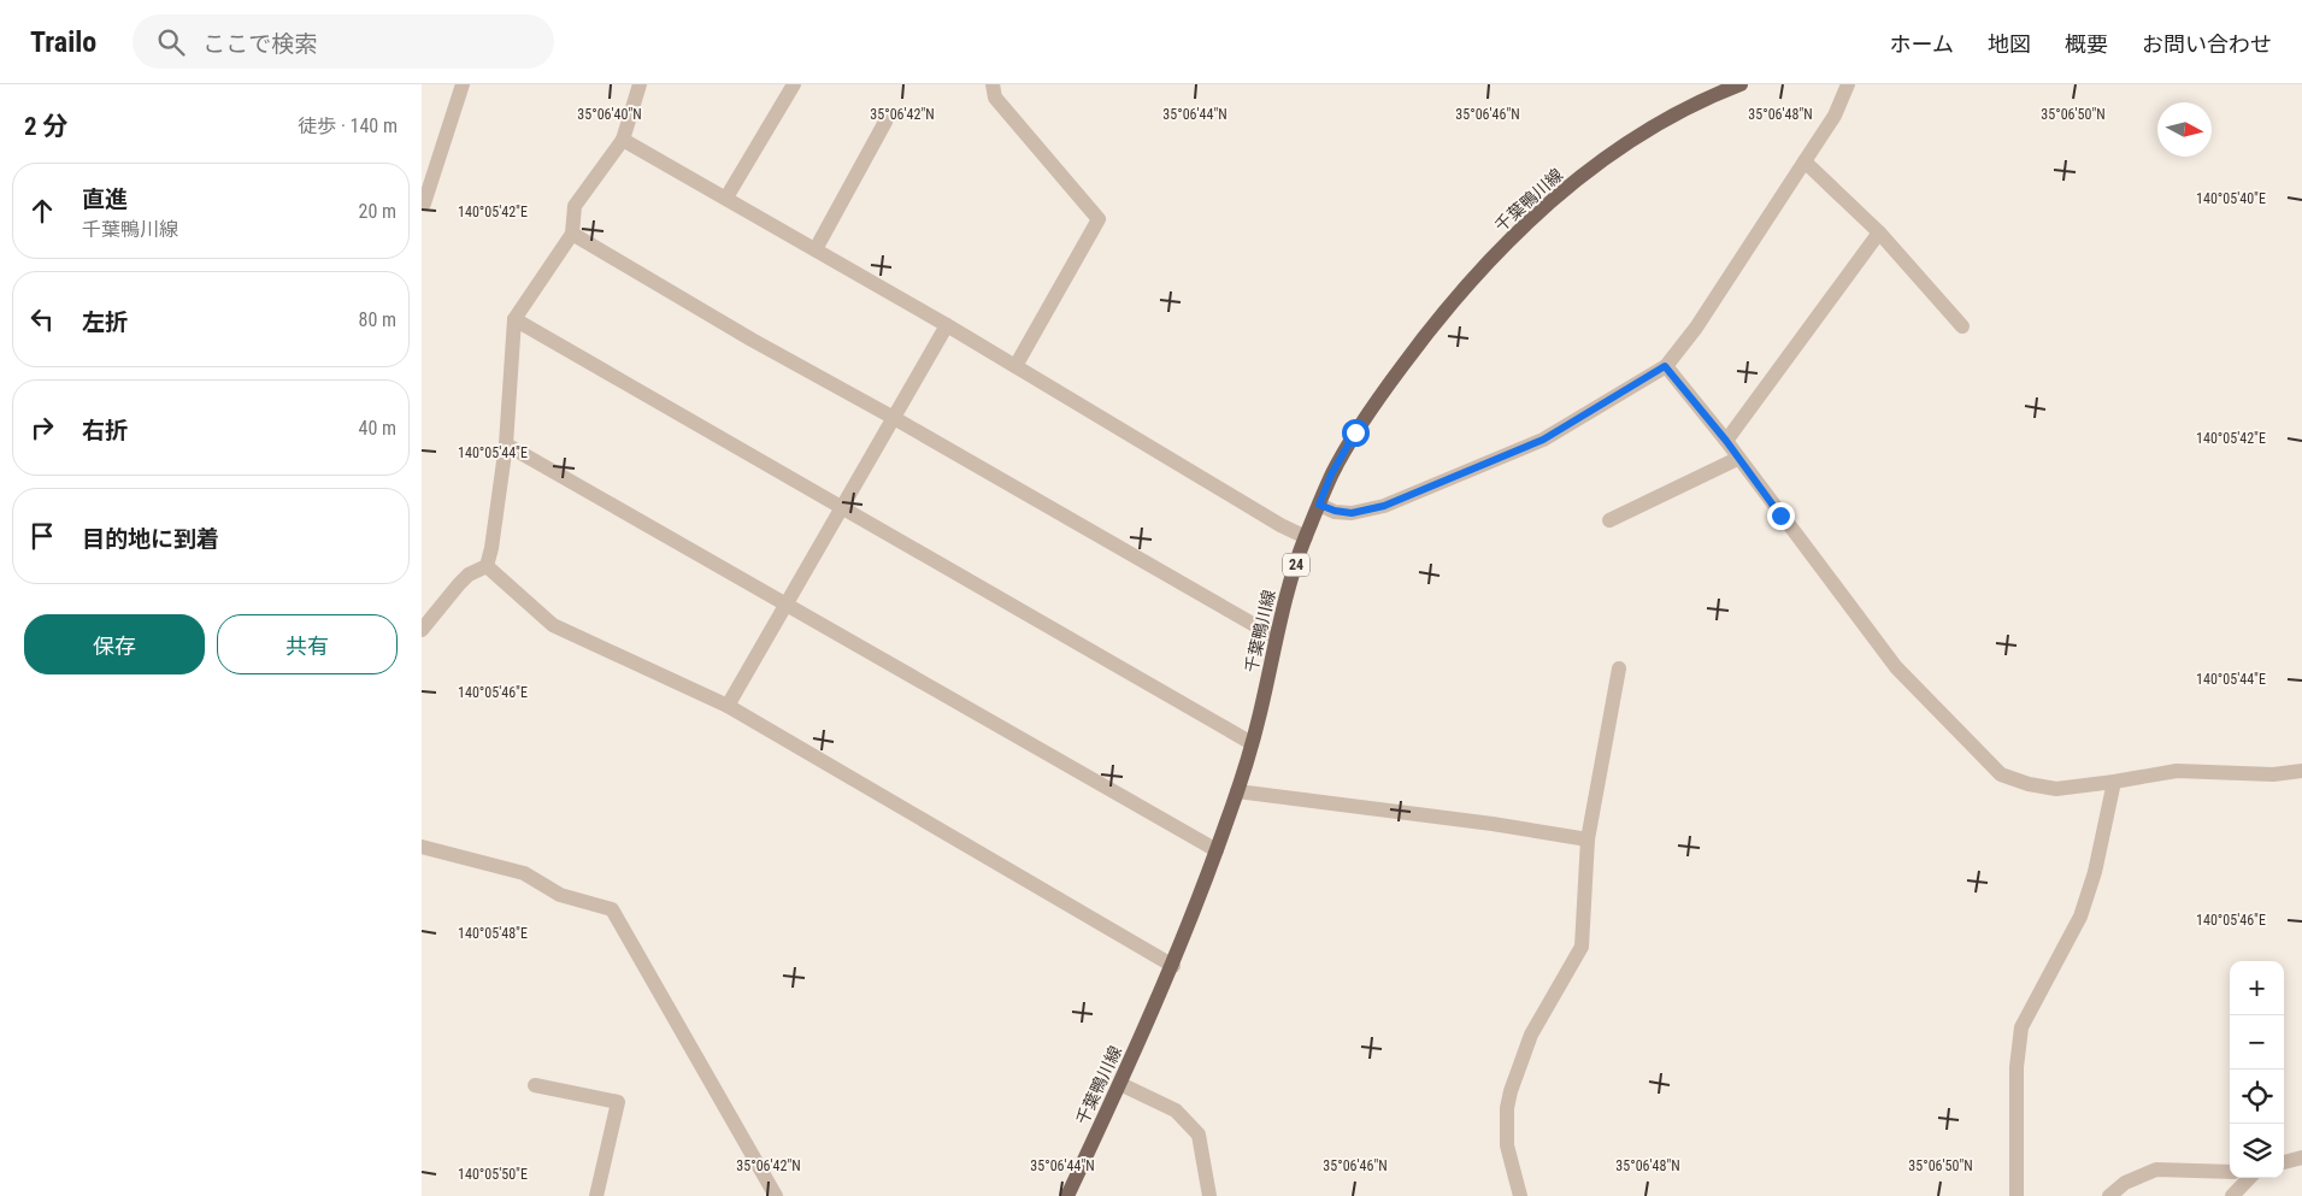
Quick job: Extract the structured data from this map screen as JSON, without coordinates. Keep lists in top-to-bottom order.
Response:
{
  "streets": {
    "main road": ["千葉鴨川線", "24"]
  },
  "north": "right",
  "page": {
    "header": "Trailo",
    "search": "ここで検索",
    "nav": [
      "ホーム",
      "地図",
      "概要",
      "お問い合わせ"
    ],
    "heading": ["2 分", "徒歩 · 140 m"],
    "list": [
      ["直進", "千葉鴨川線", "20 m"],
      ["左折", "80 m"],
      ["右折", "40 m"],
      "目的地に到着"
    ],
    "buttons": ["保存", "共有"],
    "map_buttons": ["+", "−"]
  },
  "coordinates": [
    "35°06'40\"N",
    "35°06'42\"N",
    "35°06'44\"N",
    "35°06'46\"N",
    "35°06'48\"N",
    "35°06'50\"N",
    "140°05'40\"E",
    "140°05'42\"E",
    "140°05'44\"E",
    "140°05'46\"E",
    "140°05'48\"E",
    "140°05'50\"E"
  ]
}
